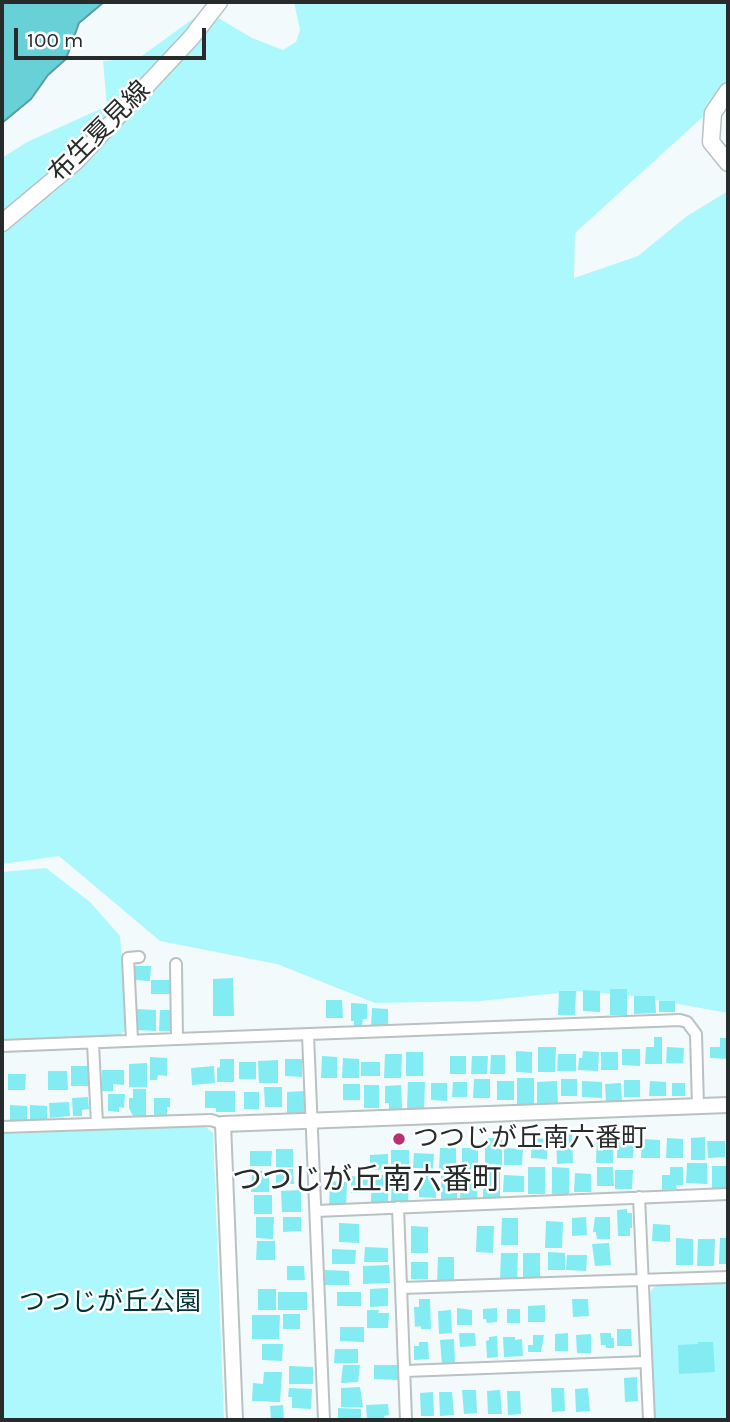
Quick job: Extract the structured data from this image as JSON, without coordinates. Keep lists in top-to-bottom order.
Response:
{
  "streets": {
    "main road": ["布生夏見線"]
  },
  "districts": ["つつじが丘南六番町"],
  "parks": ["つつじが丘公園"],
  "places": ["つつじが丘南六番町"],
  "scale_bar": "100 m"
}
